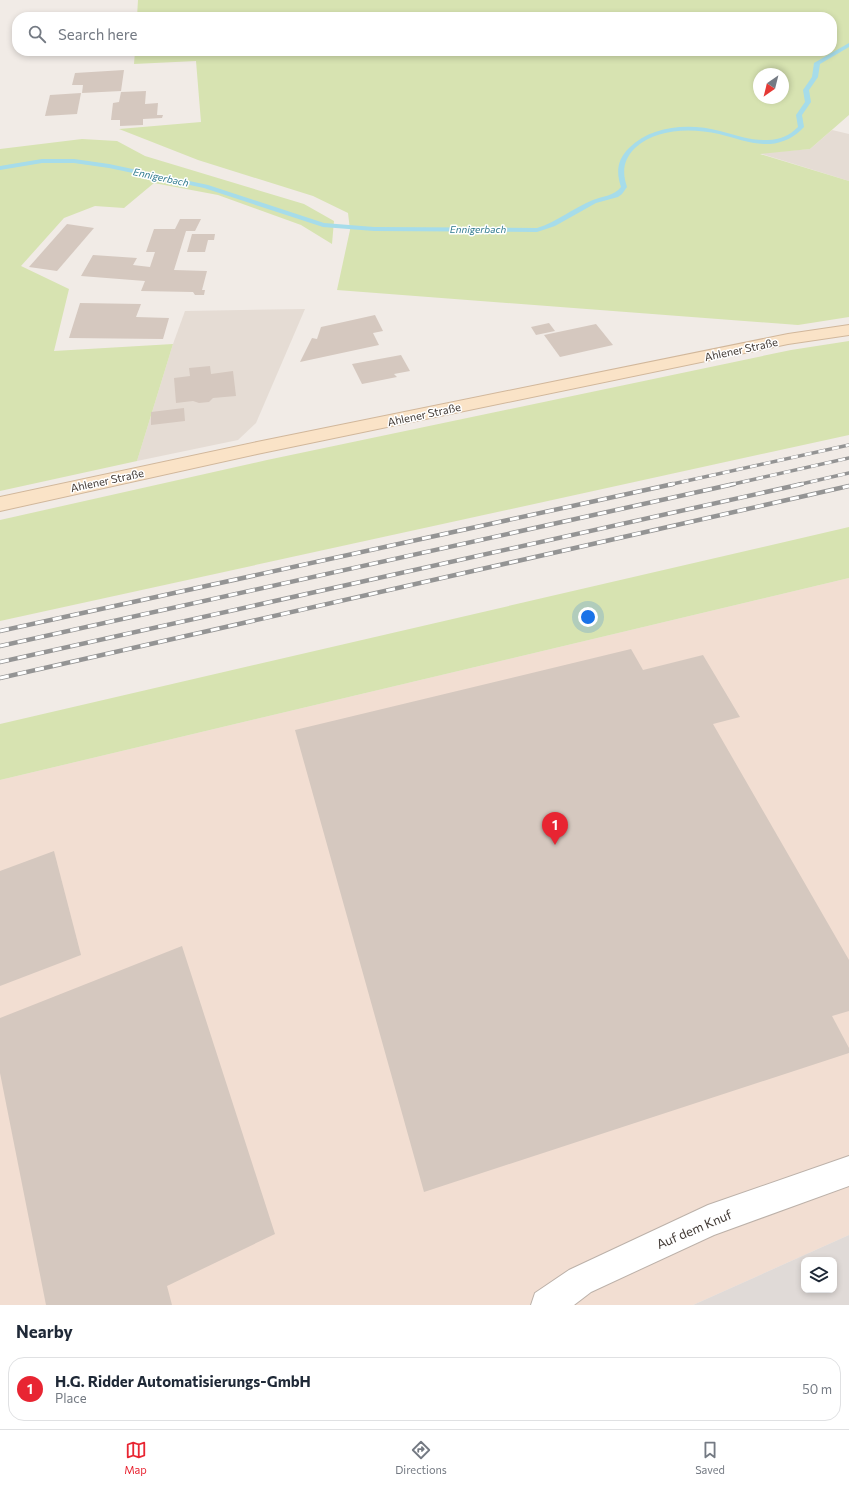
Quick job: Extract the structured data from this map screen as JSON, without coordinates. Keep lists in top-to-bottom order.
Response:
{
  "streets": {
    "main road": ["Ahlener Straße"],
    "street": ["Auf dem Knuf"]
  },
  "water": ["Ennigerbach"],
  "north": "bottom left",
  "page": {
    "search": "Search here",
    "pins": "1",
    "heading": "Nearby",
    "list": [
      {
        "mark": "1",
        "name": "H.G. Ridder Automatisierungs-GmbH",
        "note": "Place",
        "value": "50 m"
      }
    ],
    "nav": ["Map", "Directions", "Saved"]
  }
}
